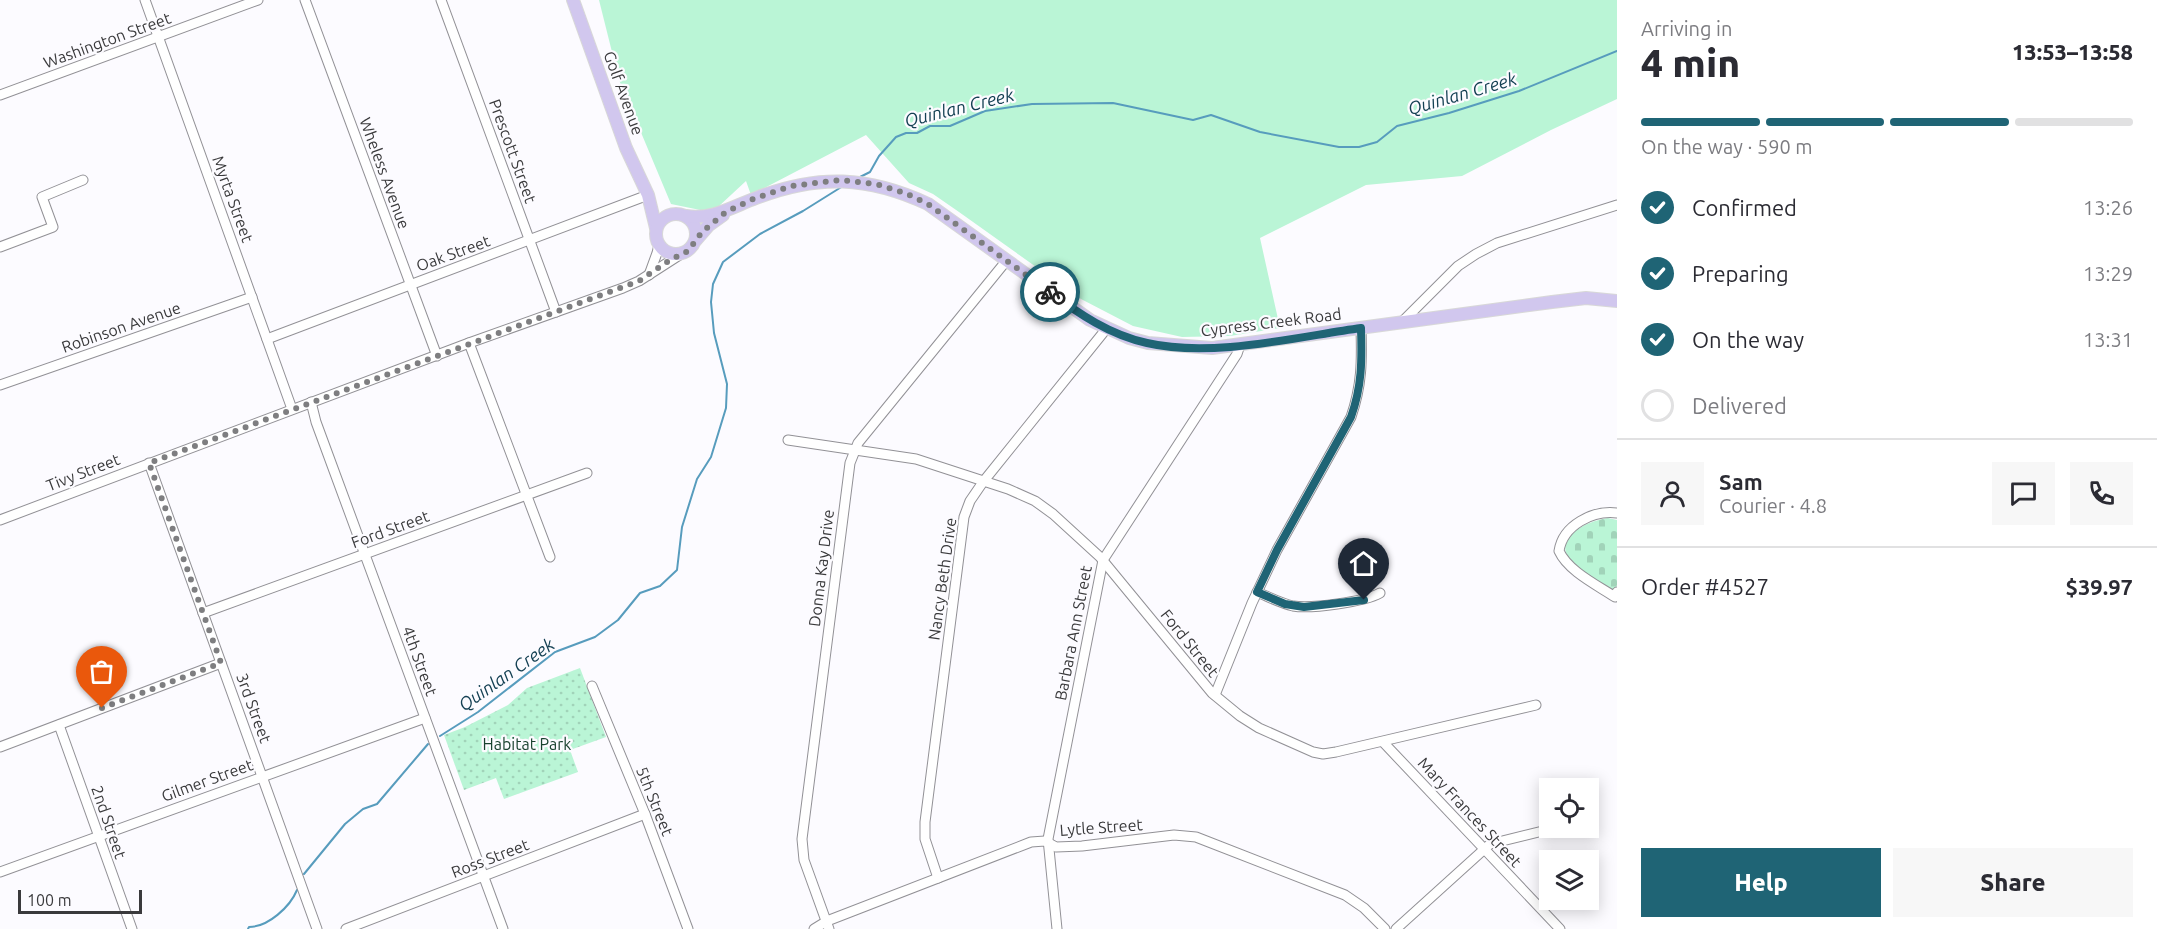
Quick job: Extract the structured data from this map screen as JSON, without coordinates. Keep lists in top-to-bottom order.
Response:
{
  "streets": {
    "main road": ["Golf Avenue", "Cypress Creek Road"],
    "street": [
      "Washington Street",
      "Prescott Street",
      "Wheless Avenue",
      "Myrta Street",
      "Oak Street",
      "Robinson Avenue",
      "Tivy Street",
      "Ford Street",
      "Donna Kay Drive",
      "Nancy Beth Drive",
      "Barbara Ann Street",
      "4th Street",
      "3rd Street",
      "Gilmer Street",
      "5th Street",
      "Mary Frances Street",
      "2nd Street",
      "Lytle Street",
      "Ross Street"
    ]
  },
  "crossings": [
    ["Washington Street", "Myrta Street"],
    ["Golf Avenue", "Oak Street"],
    ["Golf Avenue", "Cypress Creek Road"],
    ["Golf Avenue", "Tivy Street"],
    ["Prescott Street", "Oak Street"],
    ["Prescott Street", "Tivy Street"],
    ["Wheless Avenue", "Oak Street"],
    ["Wheless Avenue", "Tivy Street"],
    ["Myrta Street", "Oak Street"],
    ["Myrta Street", "Robinson Avenue"],
    ["Myrta Street", "Tivy Street"],
    ["Cypress Creek Road", "Tivy Street"],
    ["Cypress Creek Road", "Donna Kay Drive"],
    ["Cypress Creek Road", "Nancy Beth Drive"],
    ["Cypress Creek Road", "Barbara Ann Street"],
    ["Tivy Street", "4th Street"],
    ["Tivy Street", "3rd Street"],
    ["Ford Street", "Donna Kay Drive"],
    ["Ford Street", "Nancy Beth Drive"],
    ["Ford Street", "Barbara Ann Street"],
    ["Ford Street", "4th Street"],
    ["Ford Street", "3rd Street"],
    ["Ford Street", "Mary Frances Street"],
    ["Donna Kay Drive", "Lytle Street"],
    ["Nancy Beth Drive", "Lytle Street"],
    ["Barbara Ann Street", "Lytle Street"],
    ["4th Street", "Gilmer Street"],
    ["4th Street", "Ross Street"],
    ["3rd Street", "Gilmer Street"],
    ["Gilmer Street", "2nd Street"],
    ["5th Street", "Ross Street"]
  ],
  "water": ["Quinlan Creek"],
  "parks": ["Habitat Park"],
  "scale_bar": "100 m",
  "page": {
    "heading": ["4 min", "Arriving in", "13:53–13:58"],
    "panel": [
      "Sam",
      "Courier · 4.8",
      "Order #4527",
      "$39.97"
    ],
    "bar": "On the way · 590 m",
    "list": [
      ["Confirmed", "13:26"],
      ["Preparing", "13:29"],
      ["On the way", "13:31"],
      "Delivered"
    ],
    "buttons": ["Help", "Share"],
    "scale": "100 m"
  }
}
